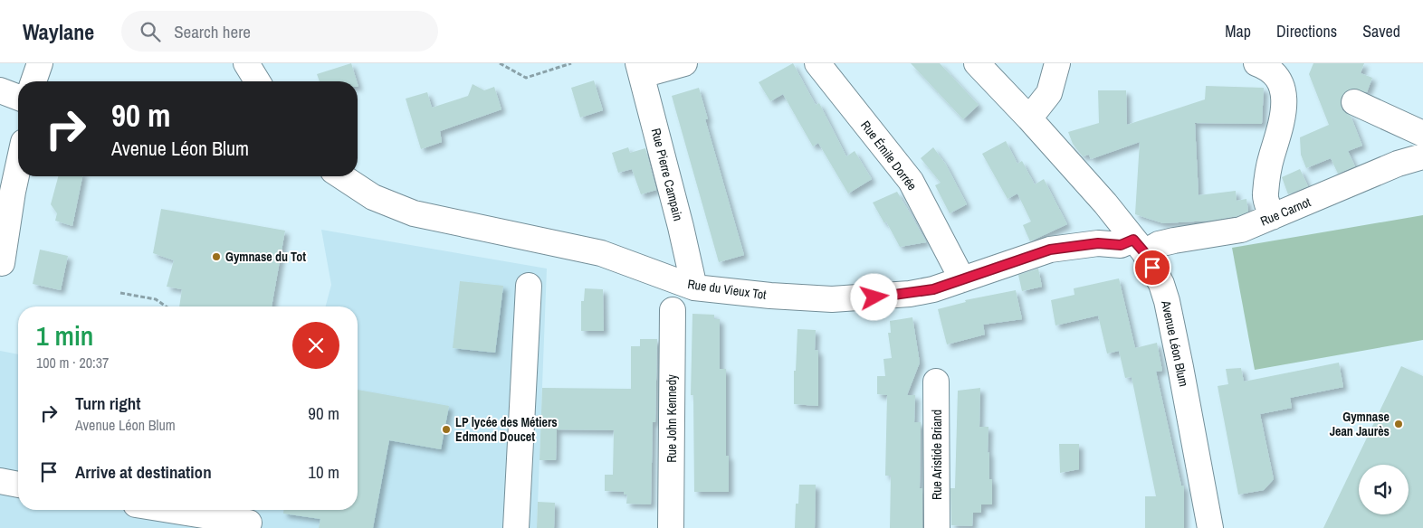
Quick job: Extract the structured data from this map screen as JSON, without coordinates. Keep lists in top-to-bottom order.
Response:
{
  "streets": {
    "street": [
      "Rue Émile Dorrée",
      "Rue Pierre Campain",
      "Rue Carnot",
      "Rue du Vieux Tot",
      "Avenue Léon Blum",
      "Rue John Kennedy",
      "Rue Aristide Briand"
    ]
  },
  "crossings": [
    ["Rue Émile Dorrée", "Rue du Vieux Tot"],
    ["Rue Pierre Campain", "Rue du Vieux Tot"],
    ["Rue Carnot", "Rue du Vieux Tot"],
    ["Rue Carnot", "Avenue Léon Blum"],
    ["Rue du Vieux Tot", "Avenue Léon Blum"]
  ],
  "places": ["Gymnase du Tot", "Gymnase Jean Jaurès", "LP lycée des Métiers Edmond Doucet"],
  "page": {
    "header": "Waylane",
    "search": "Search here",
    "nav": ["Map", "Directions", "Saved"],
    "turn": ["90 m", "Avenue Léon Blum"],
    "heading": ["1 min", "100 m · 20:37"],
    "list": [
      {
        "name": "Turn right",
        "note": "Avenue Léon Blum",
        "value": "90 m"
      },
      {
        "name": "Arrive at destination",
        "value": "10 m"
      }
    ]
  }
}
